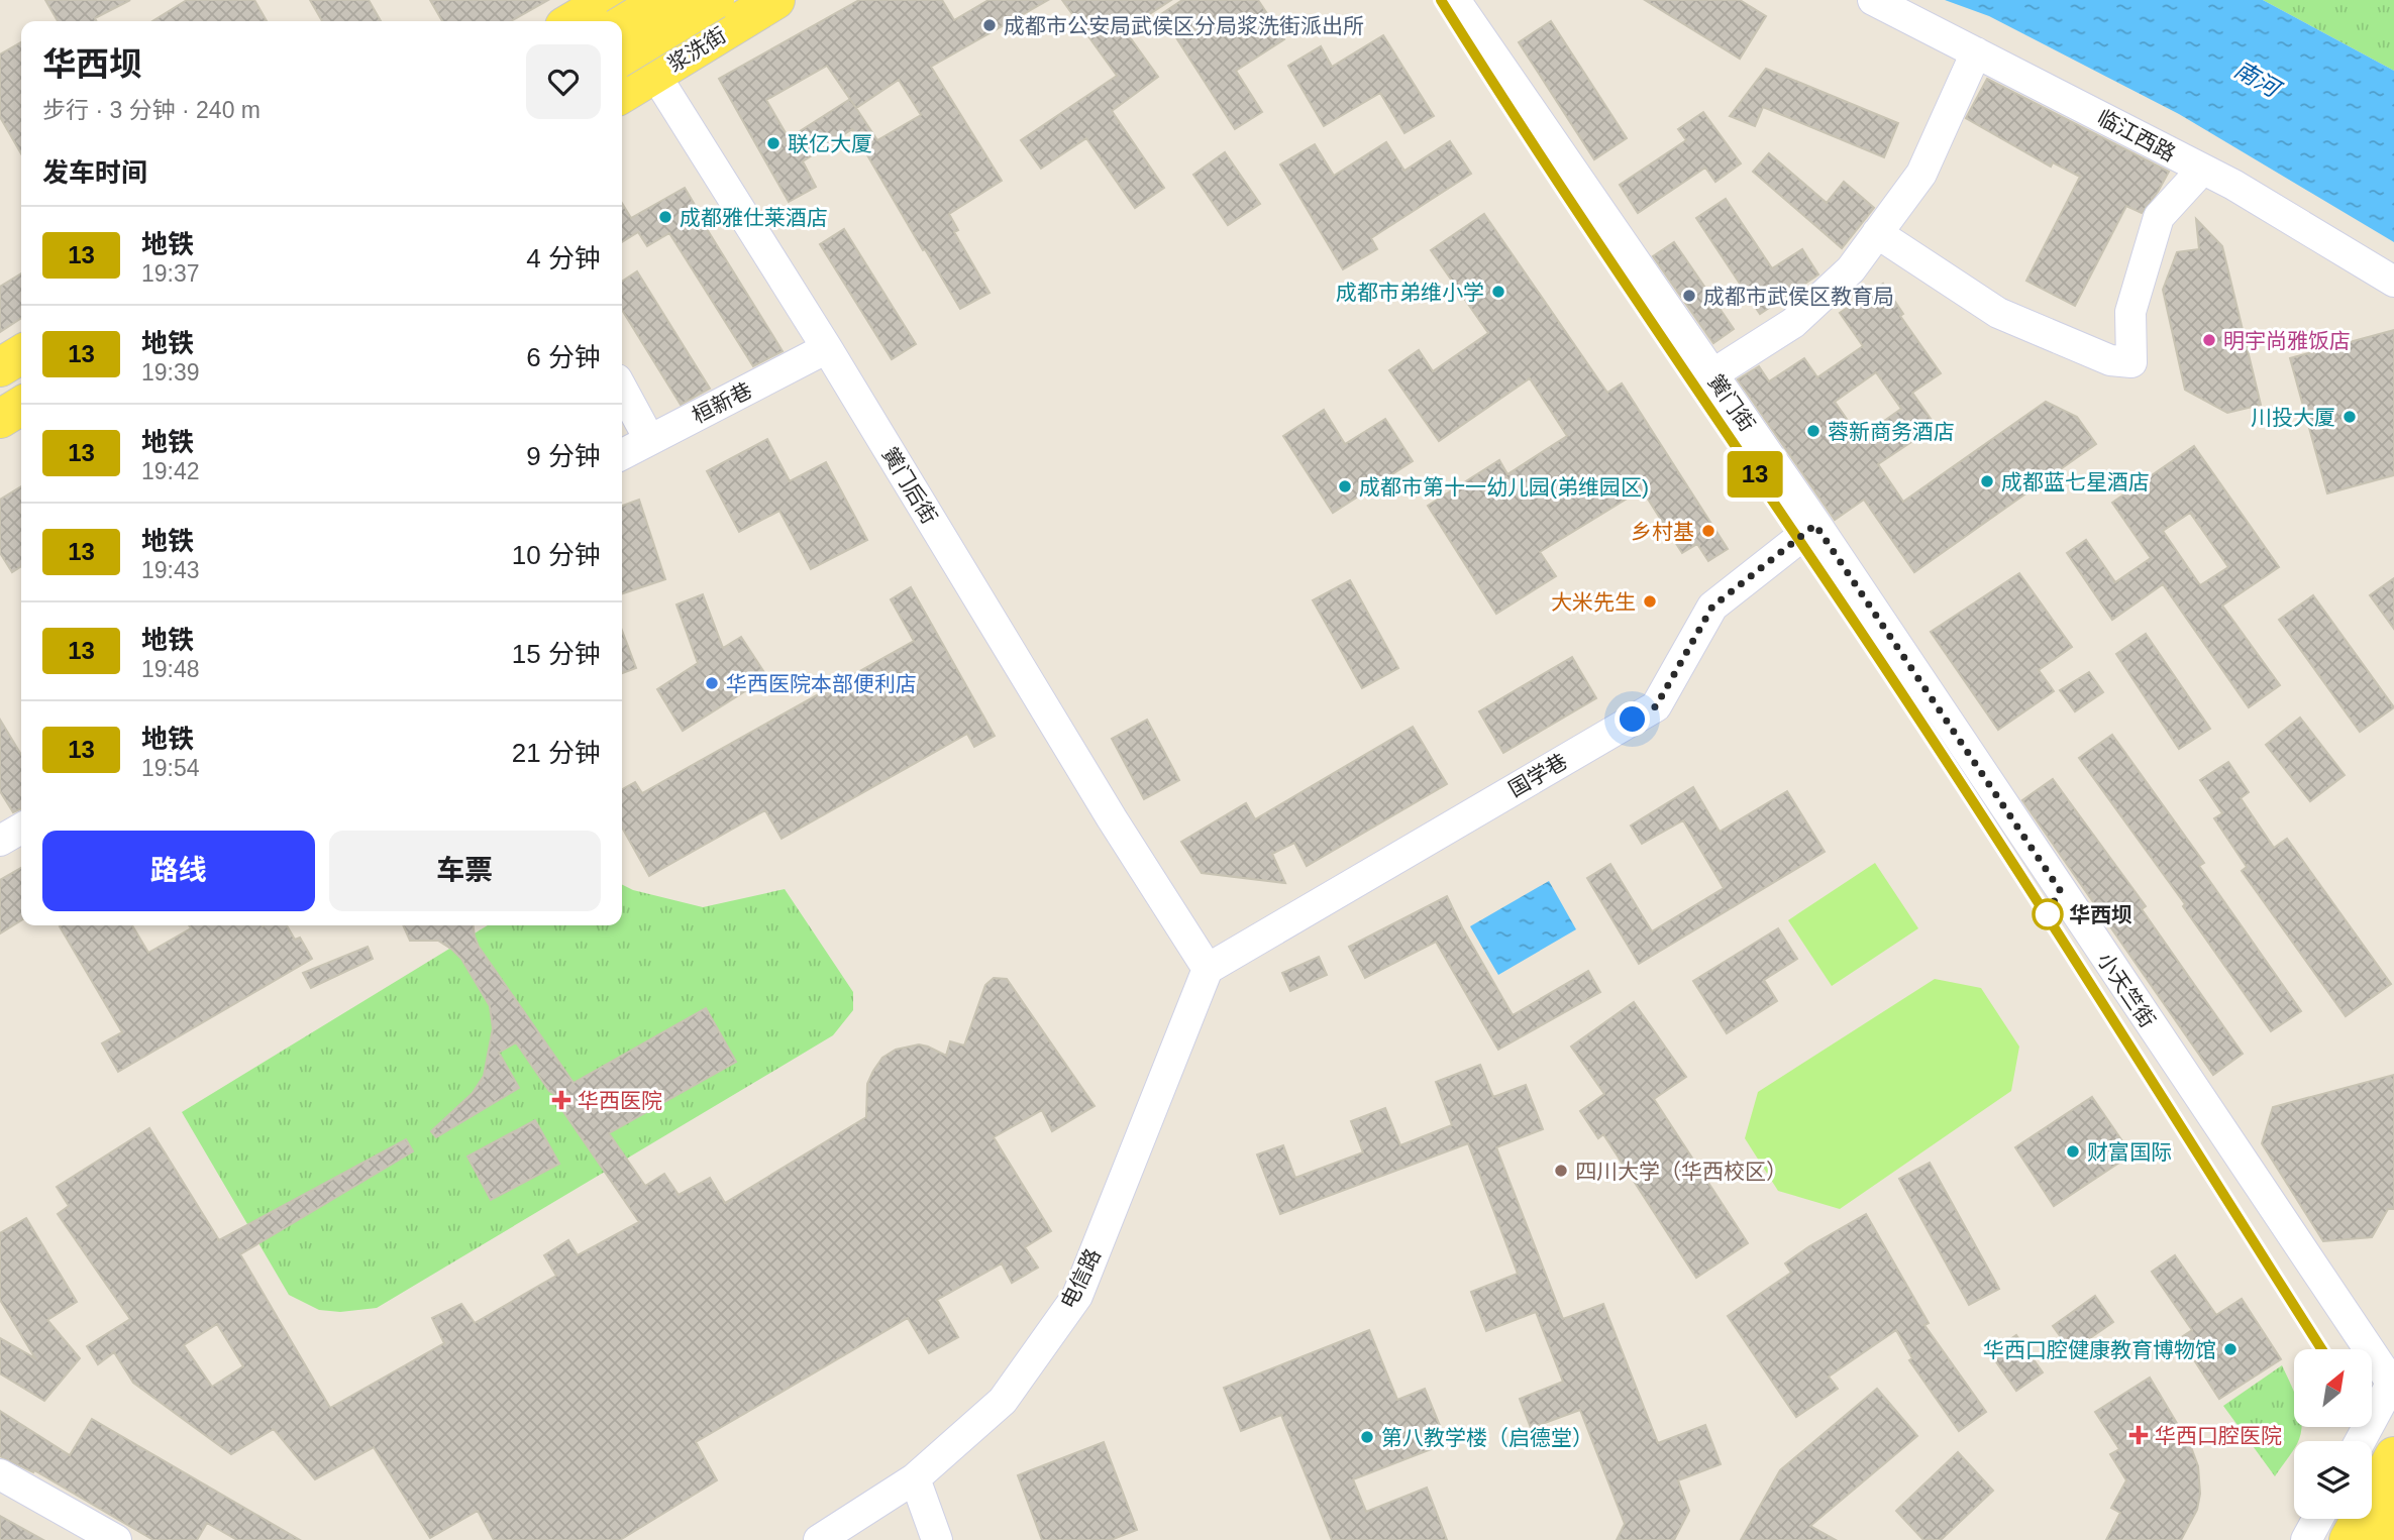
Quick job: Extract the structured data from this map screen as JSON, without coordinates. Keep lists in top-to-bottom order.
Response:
{
  "streets": {
    "main road": ["浆洗街"],
    "street": [
      "临江西路",
      "桓新巷",
      "黉门街",
      "黉门后街",
      "国学巷",
      "小天竺街",
      "电信路"
    ]
  },
  "crossings": [
    ["浆洗街", "黉门后街"],
    ["桓新巷", "黉门后街"],
    ["黉门街", "国学巷"],
    ["黉门街", "小天竺街"],
    ["黉门后街", "国学巷"],
    ["黉门后街", "电信路"],
    ["国学巷", "小天竺街"],
    ["国学巷", "电信路"]
  ],
  "water": ["南河"],
  "places": {
    "other": [
      "成都市公安局武侯区分局浆洗街派出所",
      "联亿大厦",
      "成都雅仕莱酒店",
      "成都市弟维小学",
      "成都市武侯区教育局",
      "明宇尚雅饭店",
      "川投大厦",
      "蓉新商务酒店",
      "成都蓝七星酒店",
      "成都市第十一幼儿园(弟维园区)",
      "乡村基",
      "大米先生",
      "华西医院本部便利店",
      "华西坝",
      "财富国际",
      "四川大学（华西校区）",
      "华西口腔健康教育博物馆",
      "第八教学楼（启德堂）"
    ],
    "health": ["华西医院", "华西口腔医院"]
  },
  "lines": ["metro line 13"],
  "north": "top right",
  "page": {
    "on_map": "13",
    "heading": [
      ["华西坝", "步行 · 3 分钟 · 240 m"],
      "发车时间"
    ],
    "list": [
      {
        "mark": "13",
        "name": "地铁",
        "note": "19:37",
        "value": "4 分钟"
      },
      {
        "mark": "13",
        "name": "地铁",
        "note": "19:39",
        "value": "6 分钟"
      },
      {
        "mark": "13",
        "name": "地铁",
        "note": "19:42",
        "value": "9 分钟"
      },
      {
        "mark": "13",
        "name": "地铁",
        "note": "19:43",
        "value": "10 分钟"
      },
      {
        "mark": "13",
        "name": "地铁",
        "note": "19:48",
        "value": "15 分钟"
      },
      {
        "mark": "13",
        "name": "地铁",
        "note": "19:54",
        "value": "21 分钟"
      }
    ],
    "buttons": ["路线", "车票"]
  }
}
